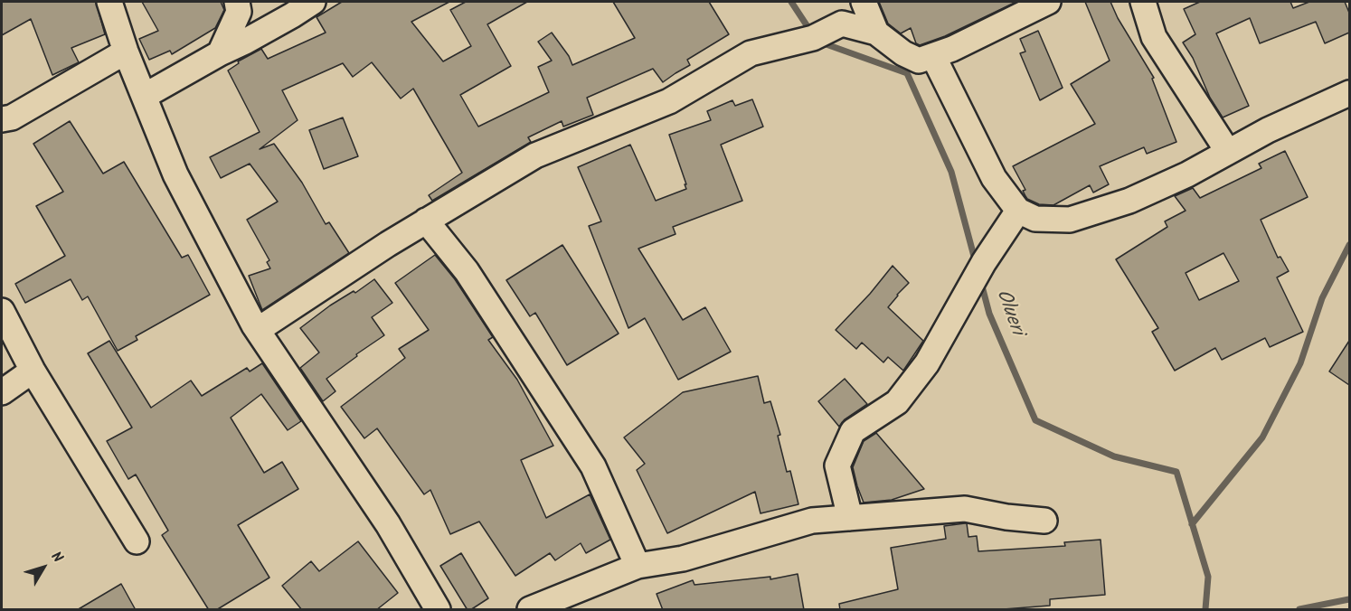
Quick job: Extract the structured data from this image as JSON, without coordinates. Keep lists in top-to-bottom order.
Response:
{
  "water": ["Olueri"],
  "north": "top right"
}
